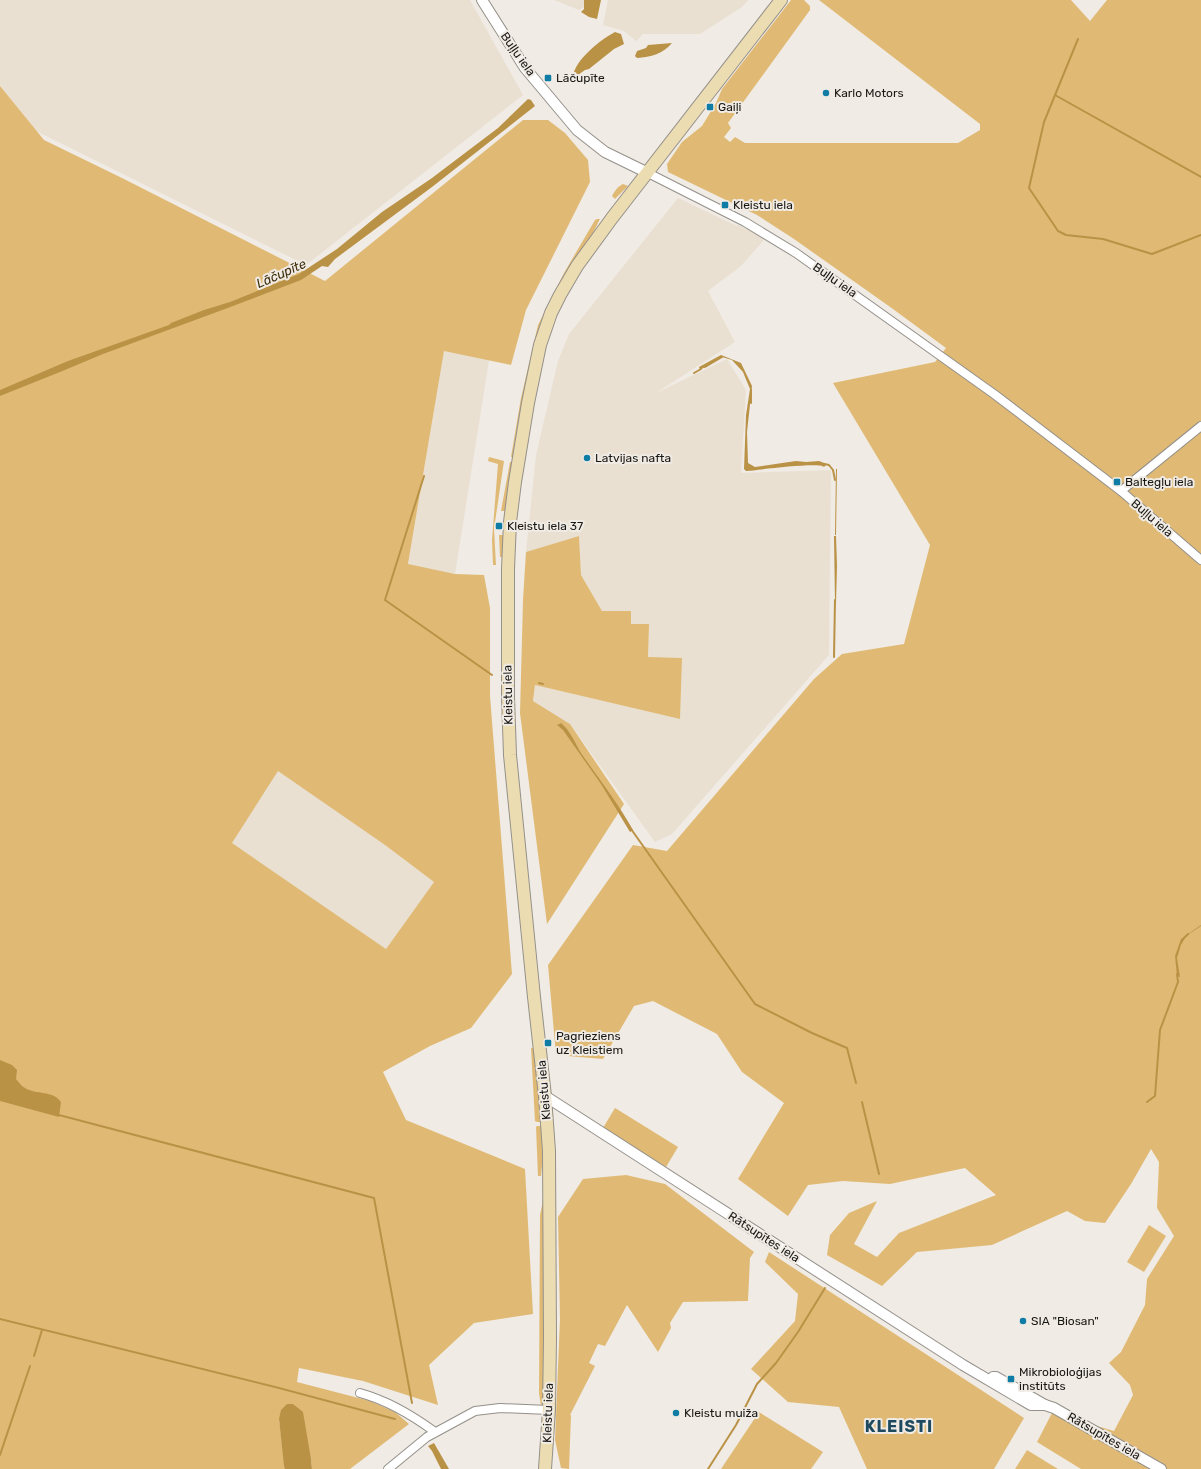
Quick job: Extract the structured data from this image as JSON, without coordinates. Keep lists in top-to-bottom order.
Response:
{
  "streets": {
    "main road": ["Kleistu iela"],
    "street": ["Buļļu iela", "Rātsupītes iela"]
  },
  "crossings": [
    ["Buļļu iela", "Kleistu iela"],
    ["Kleistu iela", "Rātsupītes iela"]
  ],
  "districts": ["KLEISTI"],
  "water": ["Lāčupīte"],
  "places": {
    "transit": [
      "Lāčupīte",
      "Gaiļi",
      "Kleistu iela",
      "Baltegļu iela",
      "Kleistu iela 37",
      "Pagrieziens uz Kleistiem",
      "Mikrobioloģijas institūts"
    ],
    "other": [
      "Karlo Motors",
      "Latvijas nafta",
      "SIA \"Biosan\"",
      "Kleistu muiža"
    ]
  }
}
